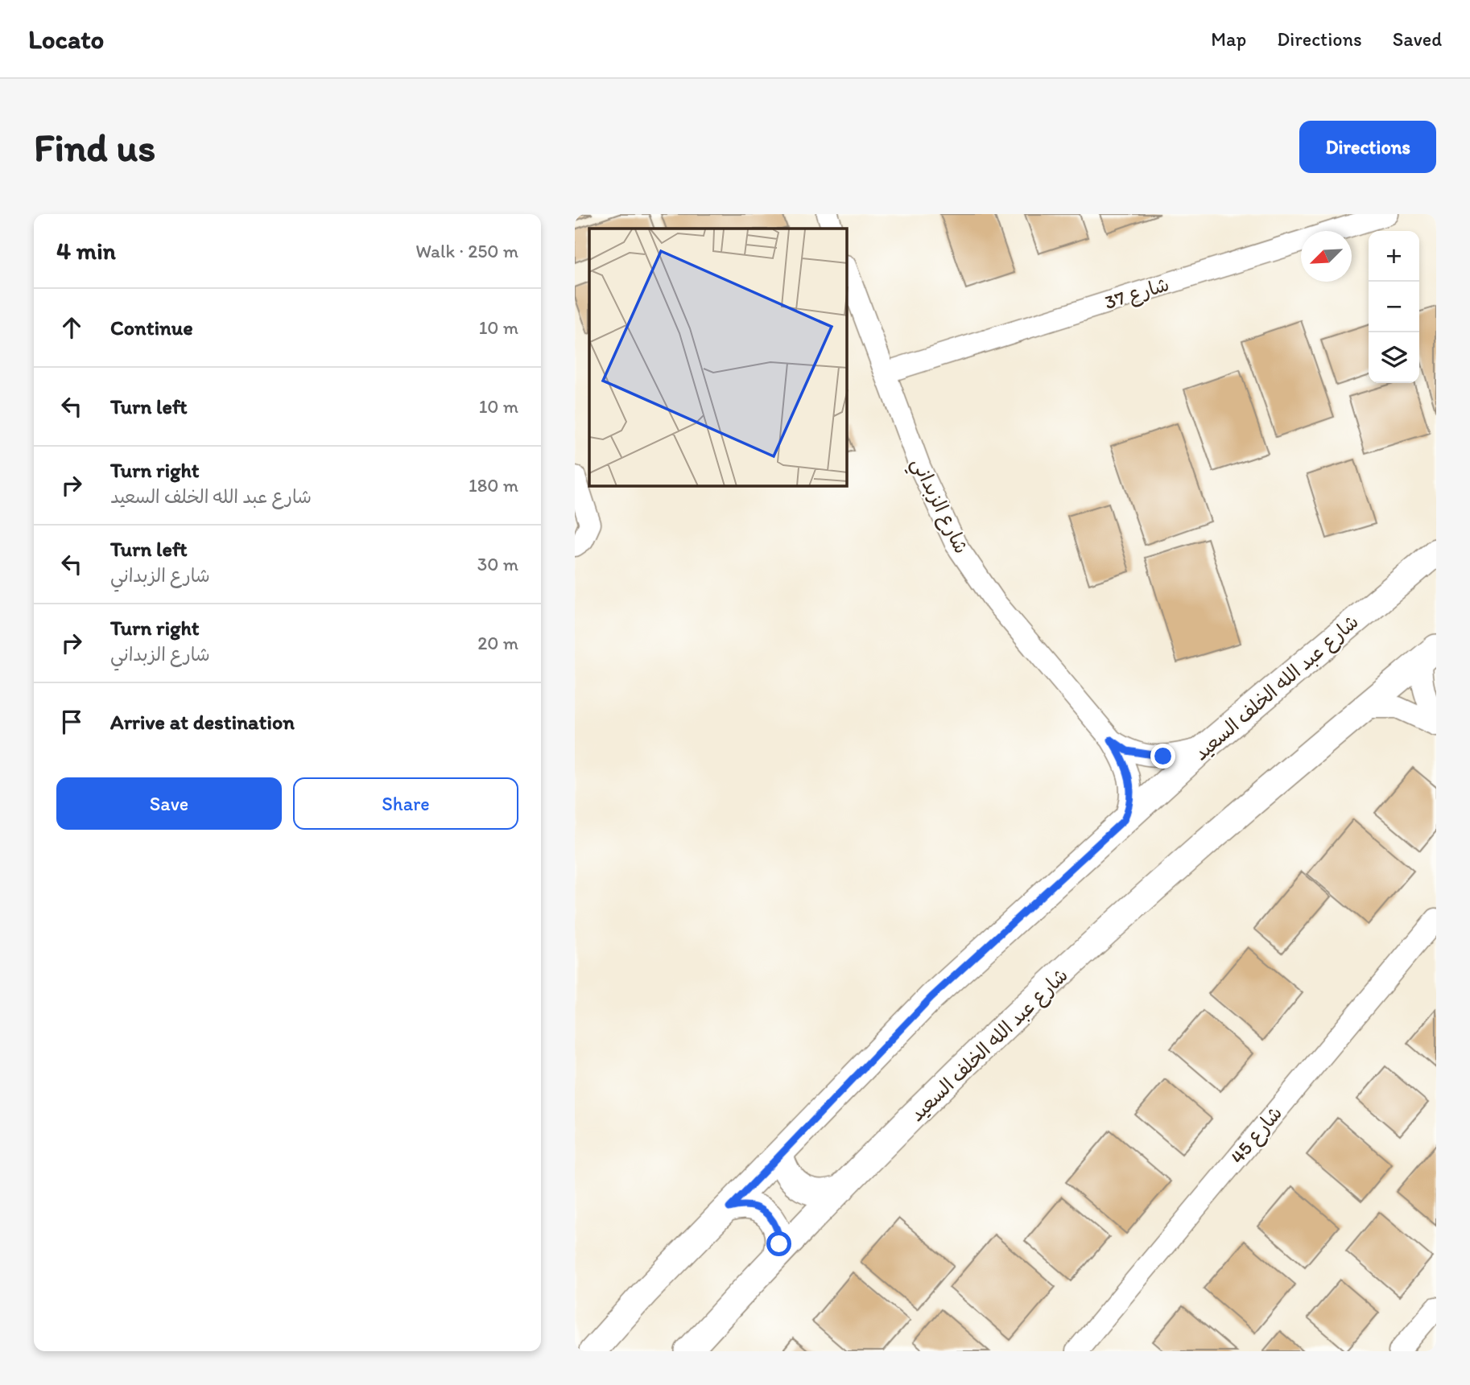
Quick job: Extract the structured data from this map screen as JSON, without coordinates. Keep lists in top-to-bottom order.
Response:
{
  "streets": {
    "main road": ["شارع عبد الله الخلف السعيد"],
    "street": ["شارع 37", "شارع الزبداني", "شارع 45"]
  },
  "crossings": [
    ["شارع 37", "شارع الزبداني"],
    ["شارع الزبداني", "شارع عبد الله الخلف السعيد"]
  ],
  "north": "bottom left",
  "page": {
    "header": "Locato",
    "nav": ["Map", "Directions", "Saved"],
    "buttons": [
      "Directions",
      ["Save", "Share"]
    ],
    "title": "Find us",
    "heading": ["4 min", "Walk · 250 m"],
    "map_buttons": ["+", "−"],
    "list": [
      ["Continue", "10 m"],
      ["Turn left", "10 m"],
      ["Turn right", "شارع عبد الله الخلف السعيد", "180 m"],
      ["Turn left", "شارع الزبداني", "30 m"],
      ["Turn right", "شارع الزبداني", "20 m"],
      "Arrive at destination"
    ]
  }
}
